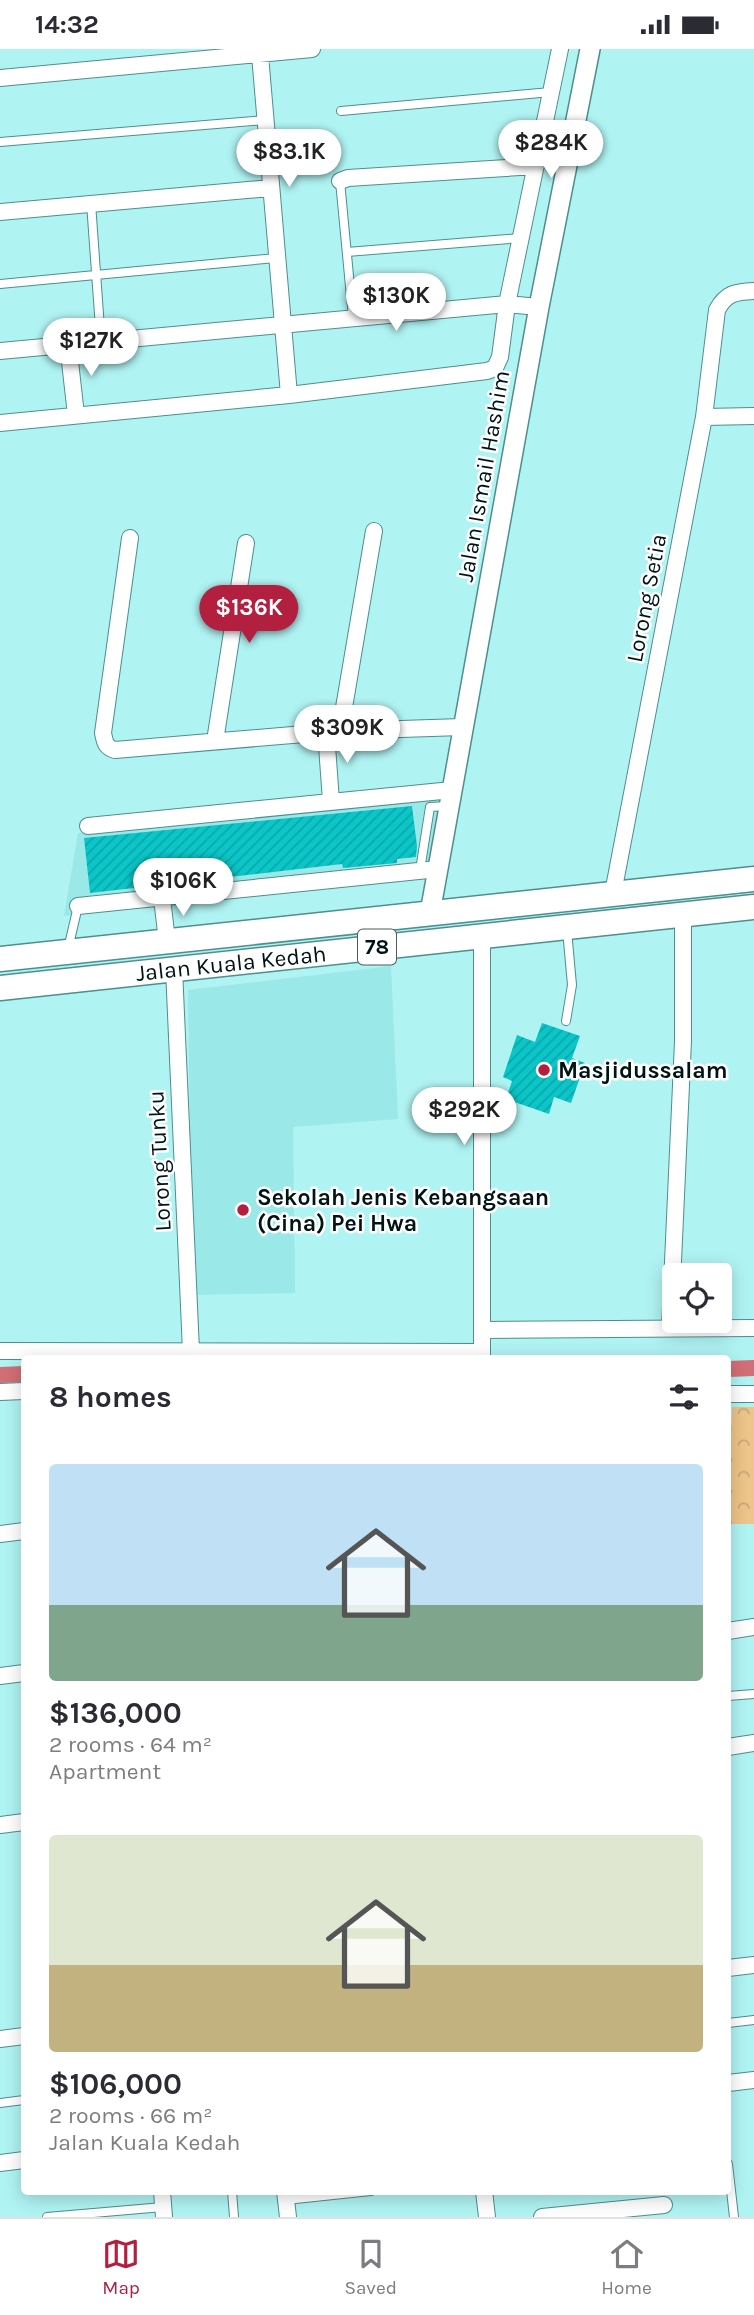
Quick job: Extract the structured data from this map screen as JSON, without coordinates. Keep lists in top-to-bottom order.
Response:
{
  "streets": {
    "main road": ["78", "Jalan Kuala Kedah"],
    "street": ["Jalan Ismail Hashim", "Lorong Setia", "Lorong Tunku"]
  },
  "crossings": [
    ["Jalan Ismail Hashim", "Jalan Kuala Kedah"],
    ["Lorong Setia", "Jalan Kuala Kedah"],
    ["Jalan Kuala Kedah", "Lorong Tunku"]
  ],
  "places": ["Masjidussalam", "Sekolah Jenis Kebangsaan (Cina) Pei Hwa"],
  "page": {
    "status": "14:32",
    "price": [
      "$284K",
      "$83.1K",
      "$130K",
      "$127K",
      "$136K",
      "$309K",
      "$106K",
      "$292K"
    ],
    "heading": "8 homes",
    "list": [
      {
        "name": "$136,000",
        "note": "2 rooms · 64 m² · Apartment"
      },
      {
        "name": "$106,000",
        "note": "2 rooms · 66 m² · Jalan Kuala Kedah"
      }
    ],
    "tabs": ["Map", "Saved", "Home"]
  }
}
